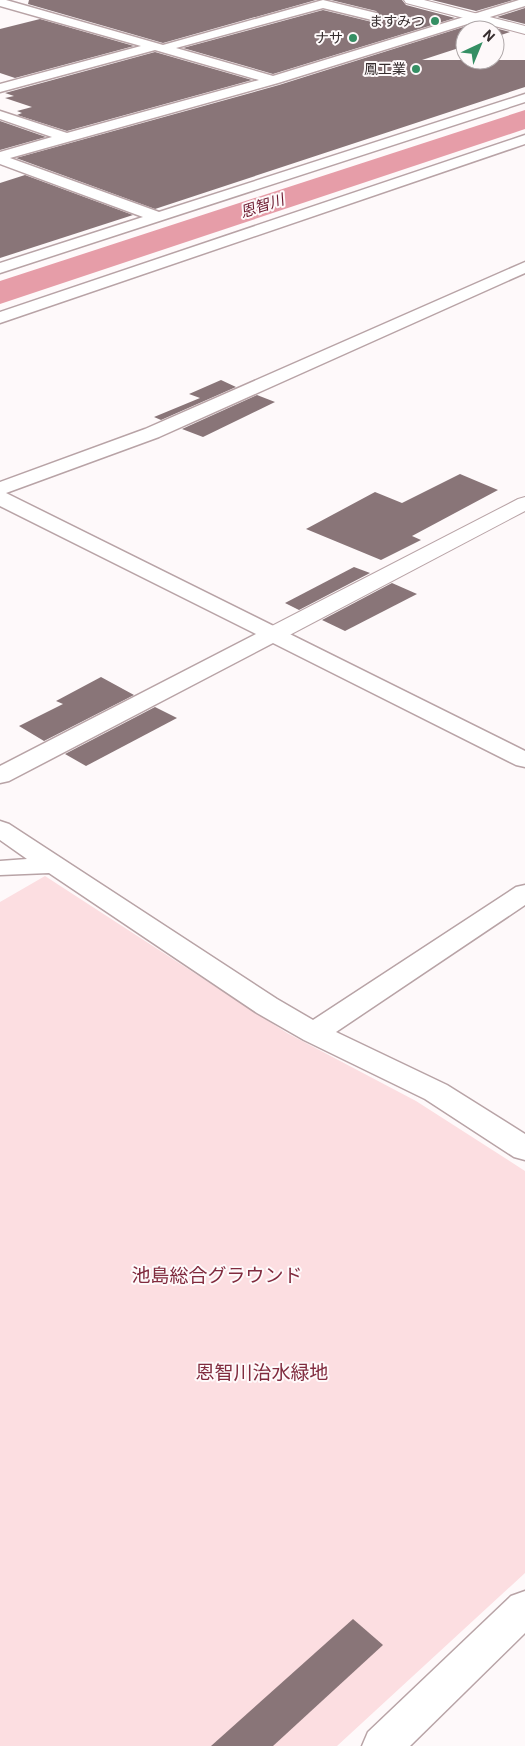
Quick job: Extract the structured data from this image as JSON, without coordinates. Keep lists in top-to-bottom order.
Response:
{
  "water": ["恩智川"],
  "parks": ["池島総合グラウンド", "恩智川治水緑地"],
  "places": ["ますみつ", "ナサ", "鳳工業"],
  "north": "top right"
}
